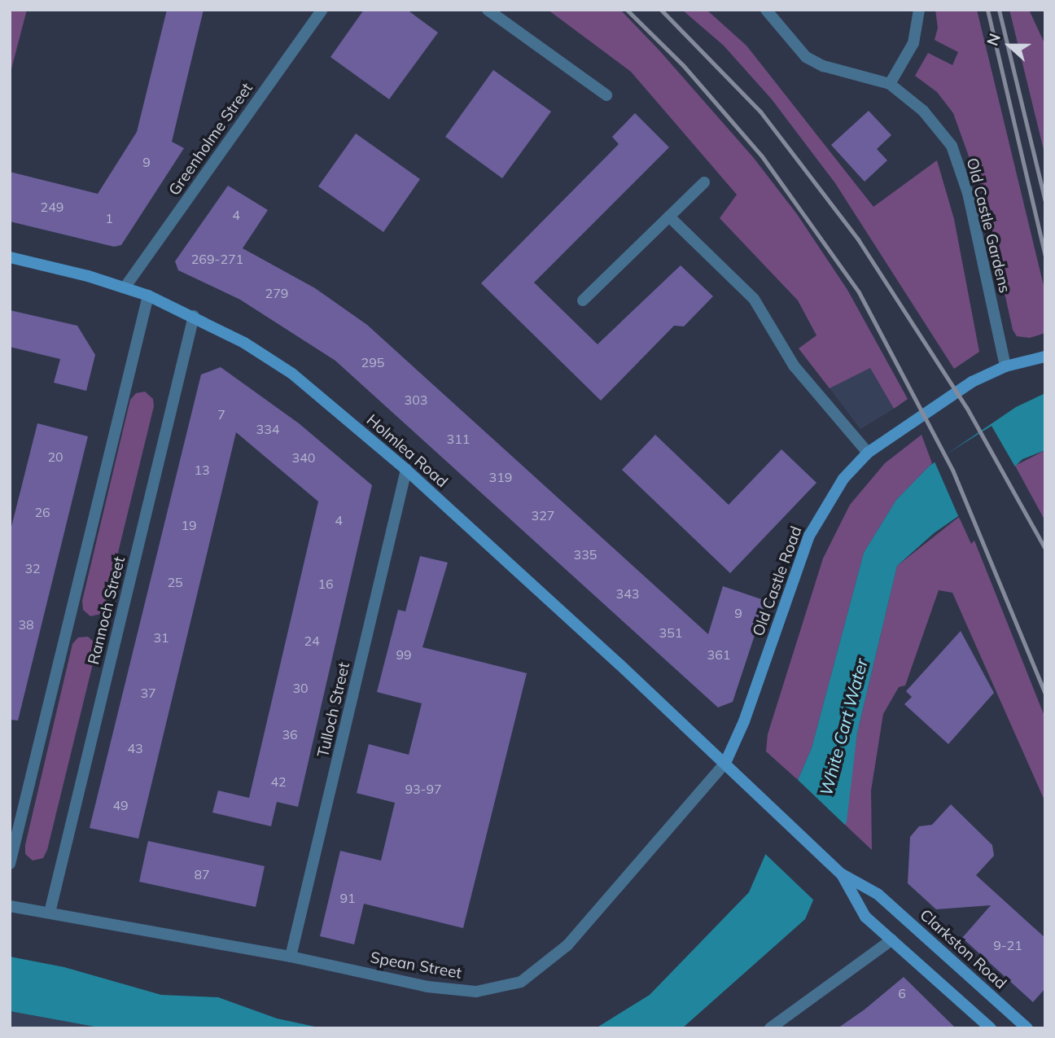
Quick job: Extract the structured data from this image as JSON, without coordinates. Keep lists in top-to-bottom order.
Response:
{
  "streets": {
    "main road": ["Holmlea Road", "Old Castle Road", "Clarkston Road"],
    "street": [
      "Greenholme Street",
      "Old Castle Gardens",
      "Rannoch Street",
      "Tulloch Street",
      "Spean Street"
    ]
  },
  "crossings": [
    ["Greenholme Street", "Holmlea Road"],
    ["Old Castle Gardens", "Old Castle Road"],
    ["Holmlea Road", "Old Castle Road"],
    ["Holmlea Road", "Rannoch Street"],
    ["Holmlea Road", "Tulloch Street"],
    ["Holmlea Road", "Clarkston Road"],
    ["Holmlea Road", "Spean Street"],
    ["Old Castle Road", "Spean Street"],
    ["Rannoch Street", "Spean Street"],
    ["Tulloch Street", "Spean Street"]
  ],
  "water": ["White Cart Water"],
  "house_numbers": [
    "9",
    "249",
    "4",
    "1",
    "269-271",
    "279",
    "295",
    "303",
    "7",
    "334",
    "311",
    "20",
    "340",
    "13",
    "319",
    "26",
    "327",
    "4",
    "19",
    "335",
    "32",
    "25",
    "16",
    "343",
    "9",
    "38",
    "351",
    "31",
    "24",
    "99",
    "361",
    "30",
    "37",
    "36",
    "43",
    "42",
    "93-97",
    "49",
    "87",
    "91",
    "9-21",
    "6"
  ],
  "north": "left"
}
